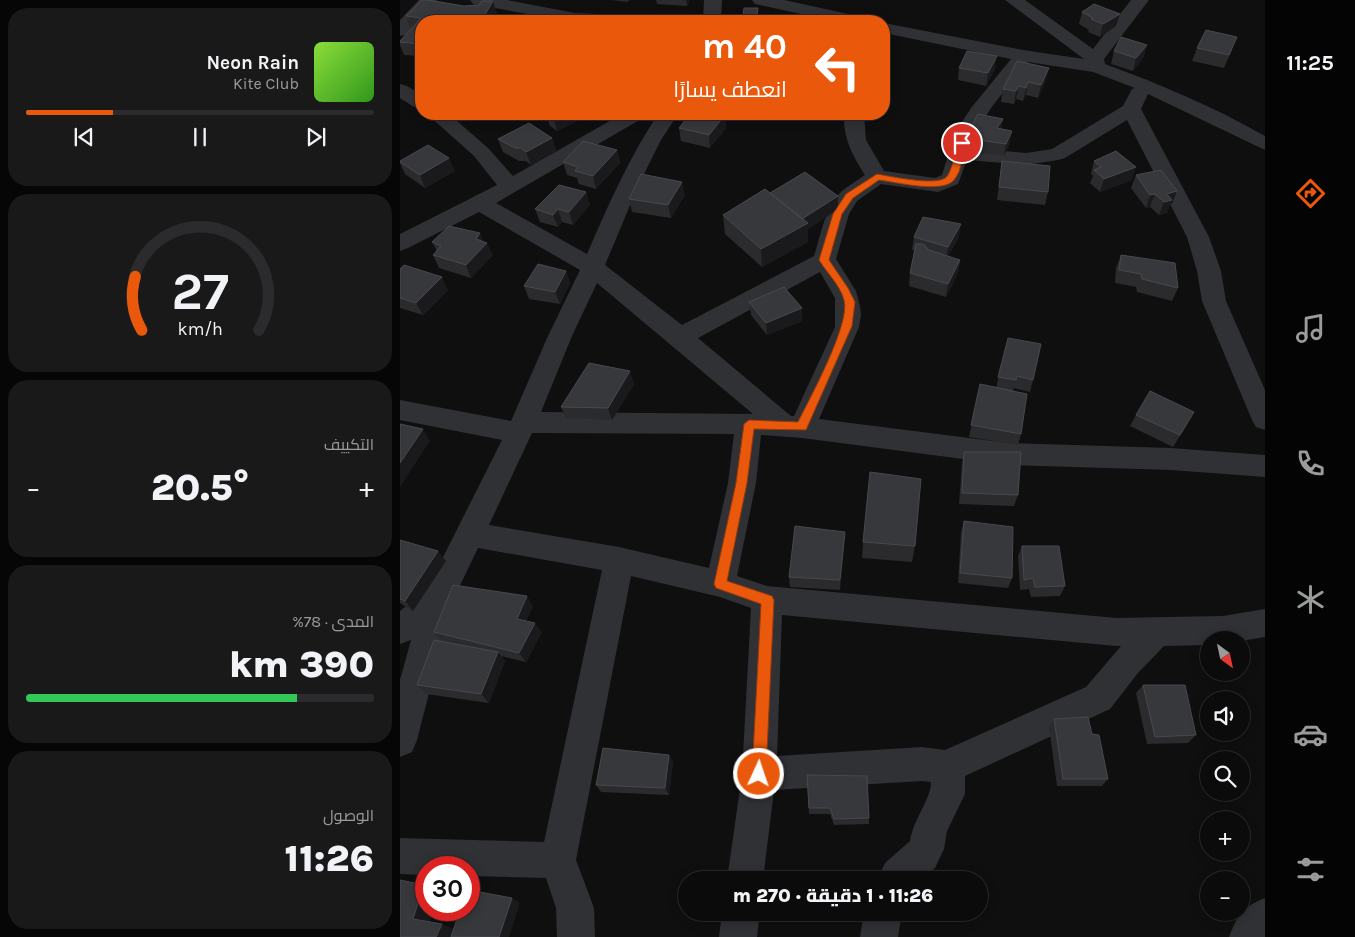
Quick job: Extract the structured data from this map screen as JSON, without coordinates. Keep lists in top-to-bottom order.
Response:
{
  "north": "bottom right",
  "page": {
    "tabs": "11:25",
    "turn": ["40 m", "انعطف يسارًا"],
    "song": ["Neon Rain", "Kite Club"],
    "tile": [
      "التكييف",
      ["المدى · 78%", "390 km"],
      ["الوصول", "11:26"]
    ],
    "heat": ["−", "20.5°", "+"],
    "map_buttons": ["+", "−"],
    "limit": "30",
    "trip": "11:26 · 1 دقيقة · 270 m",
    "gauge": ["27", "km/h"]
  }
}
